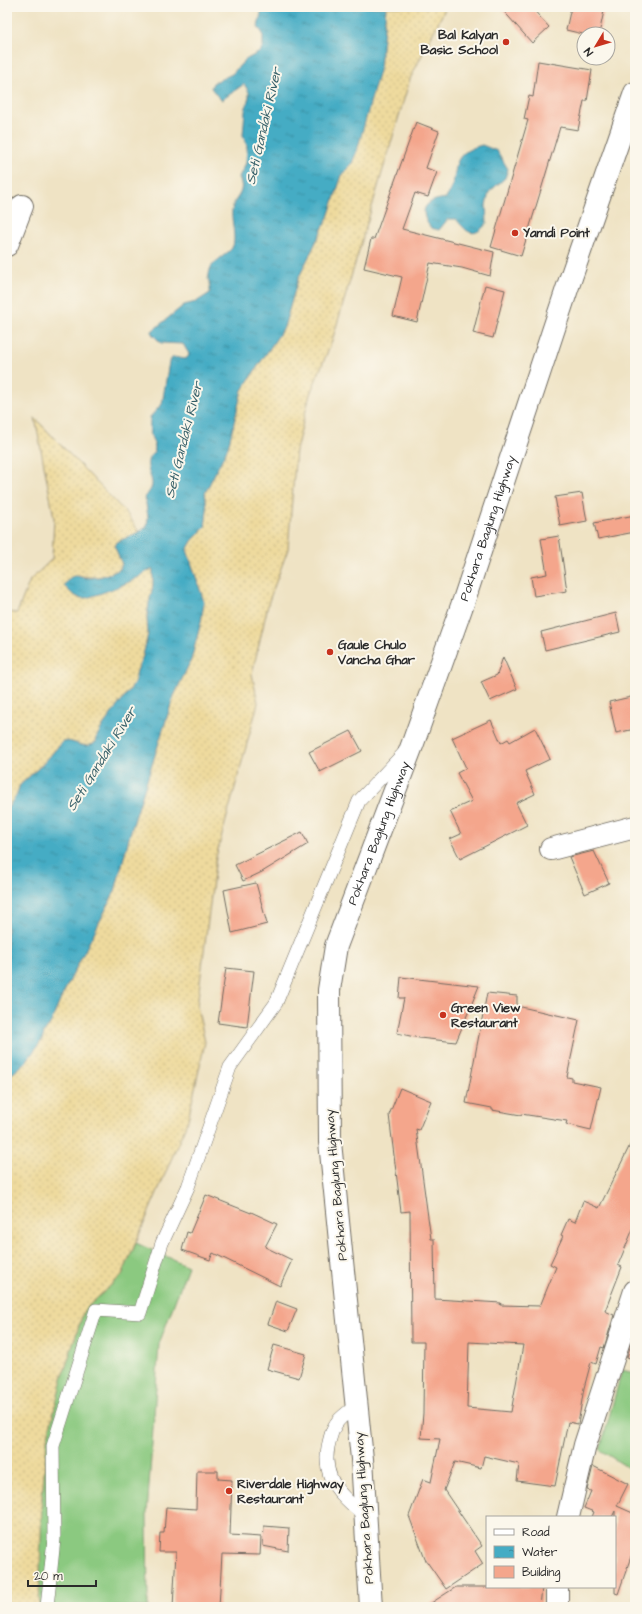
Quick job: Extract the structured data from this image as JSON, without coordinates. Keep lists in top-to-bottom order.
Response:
{
  "streets": {
    "main road": ["Pokhara Baglung Highway"]
  },
  "water": ["Seti Gandaki River"],
  "places": [
    "Bal Kalyan Basic School",
    "Yamdi Point",
    "Gaule Chulo Vancha Ghar",
    "Green View Restaurant",
    "Riverdale Highway Restaurant"
  ],
  "legend": ["Road", "Water", "Building"],
  "scale_bar": "20 m",
  "north": "bottom left"
}
